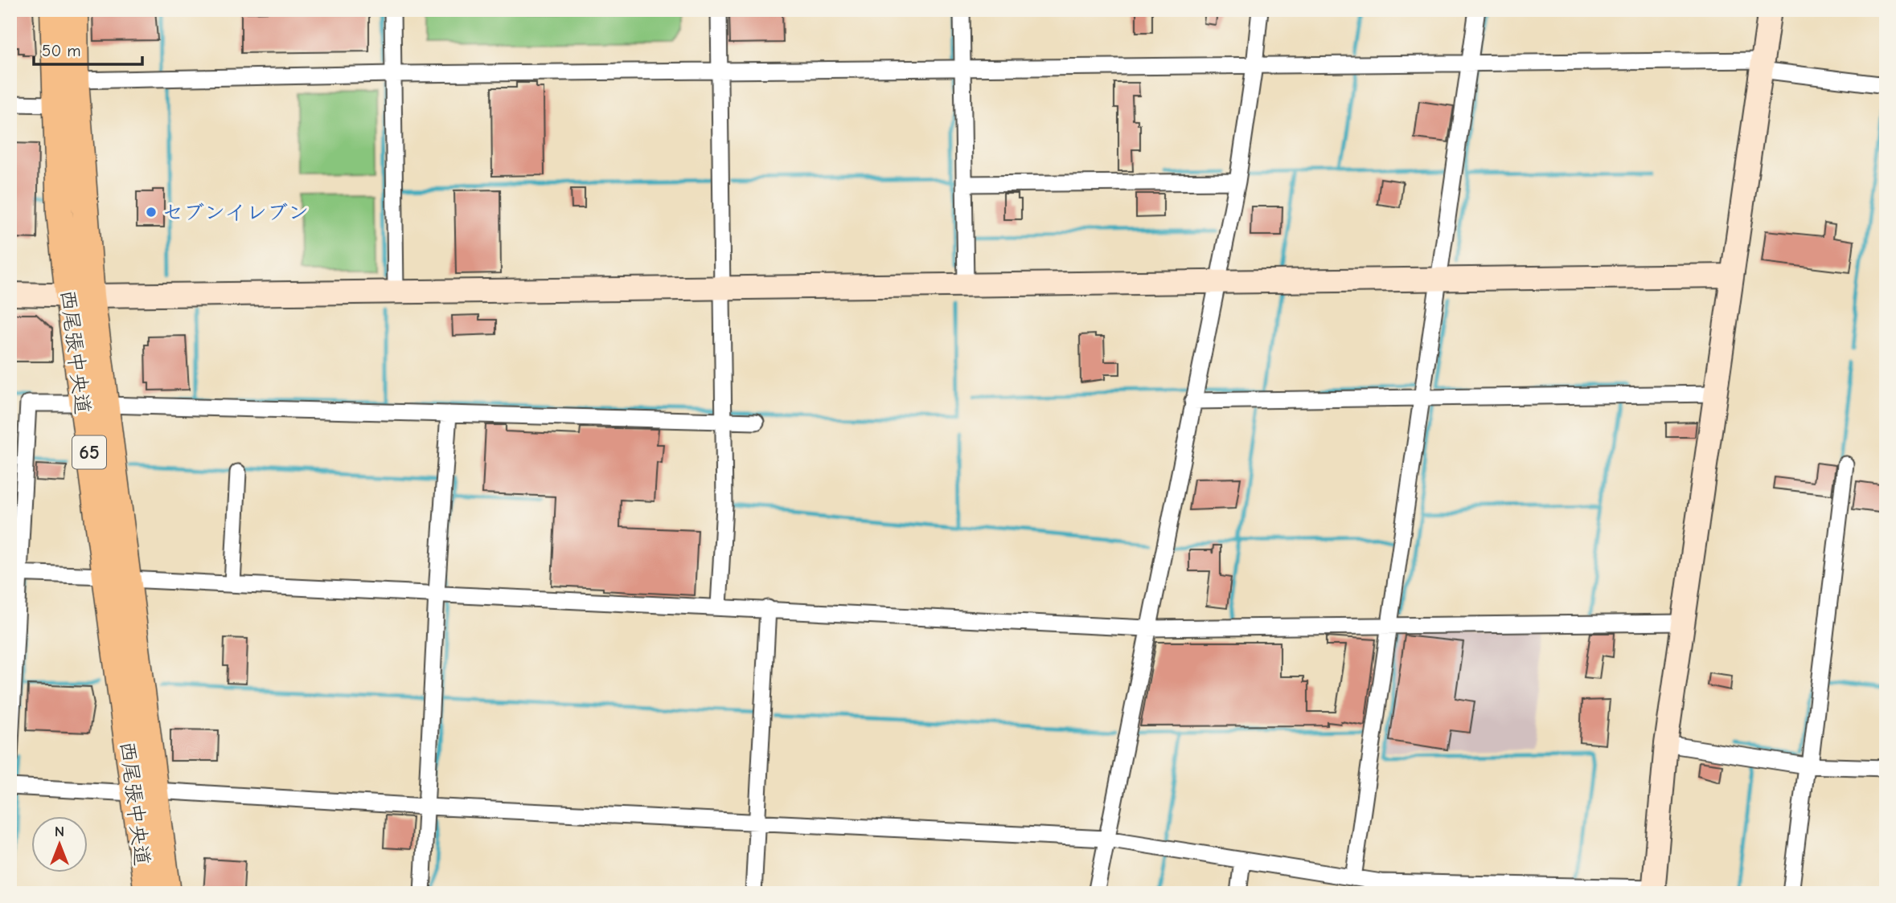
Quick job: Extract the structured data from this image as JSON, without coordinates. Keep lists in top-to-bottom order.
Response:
{
  "streets": {
    "main road": ["西尾張中央道", "65"]
  },
  "places": ["セブンイレブン"],
  "scale_bar": "50 m",
  "north": "top"
}
